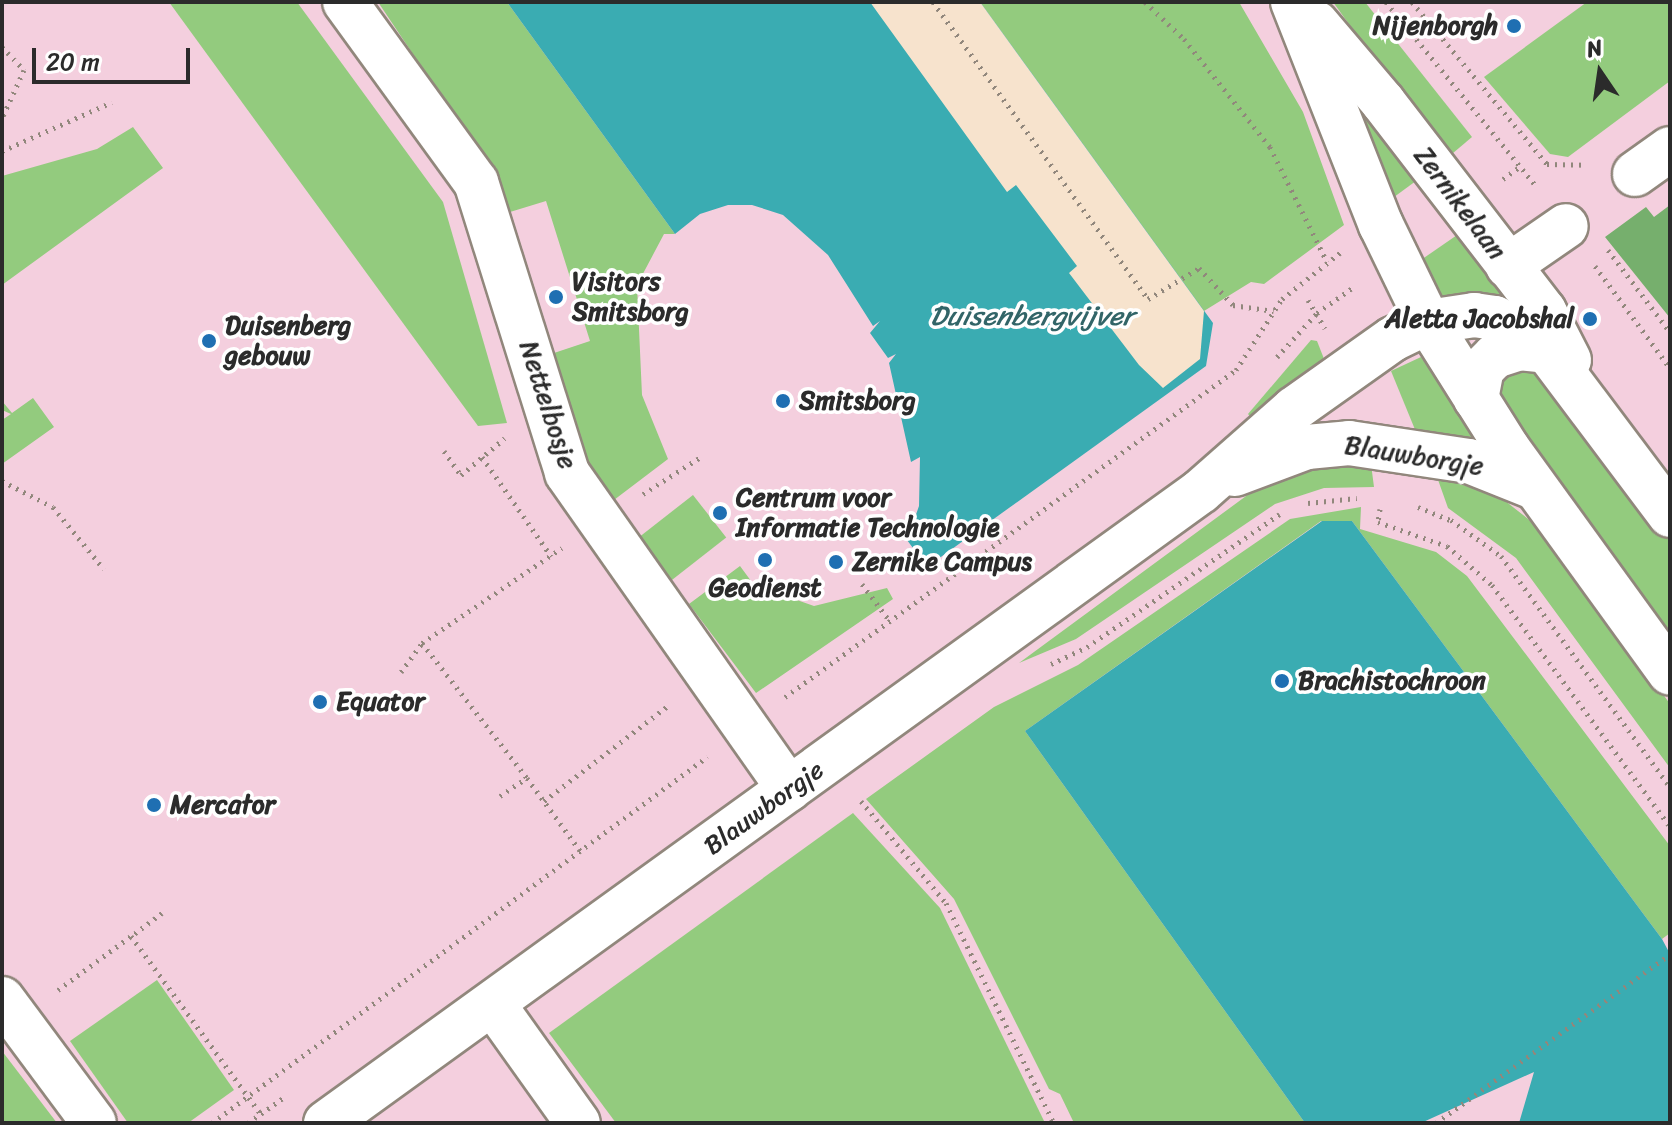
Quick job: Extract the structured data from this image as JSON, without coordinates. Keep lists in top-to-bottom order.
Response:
{
  "streets": {
    "street": ["Zernikelaan", "Nettelbosje", "Blauwborgje"]
  },
  "crossings": [
    ["Zernikelaan", "Blauwborgje"],
    ["Nettelbosje", "Blauwborgje"]
  ],
  "water": ["Duisenbergvijver"],
  "places": [
    "Nijenborgh",
    "Visitors Smitsborg",
    "Aletta Jacobshal",
    "Duisenberg gebouw",
    "Smitsborg",
    "Centrum voor Informatie Technologie",
    "Geodienst",
    "Zernike Campus",
    "Brachistochroon",
    "Equator",
    "Mercator"
  ],
  "scale_bar": "20 m",
  "north": "top"
}
